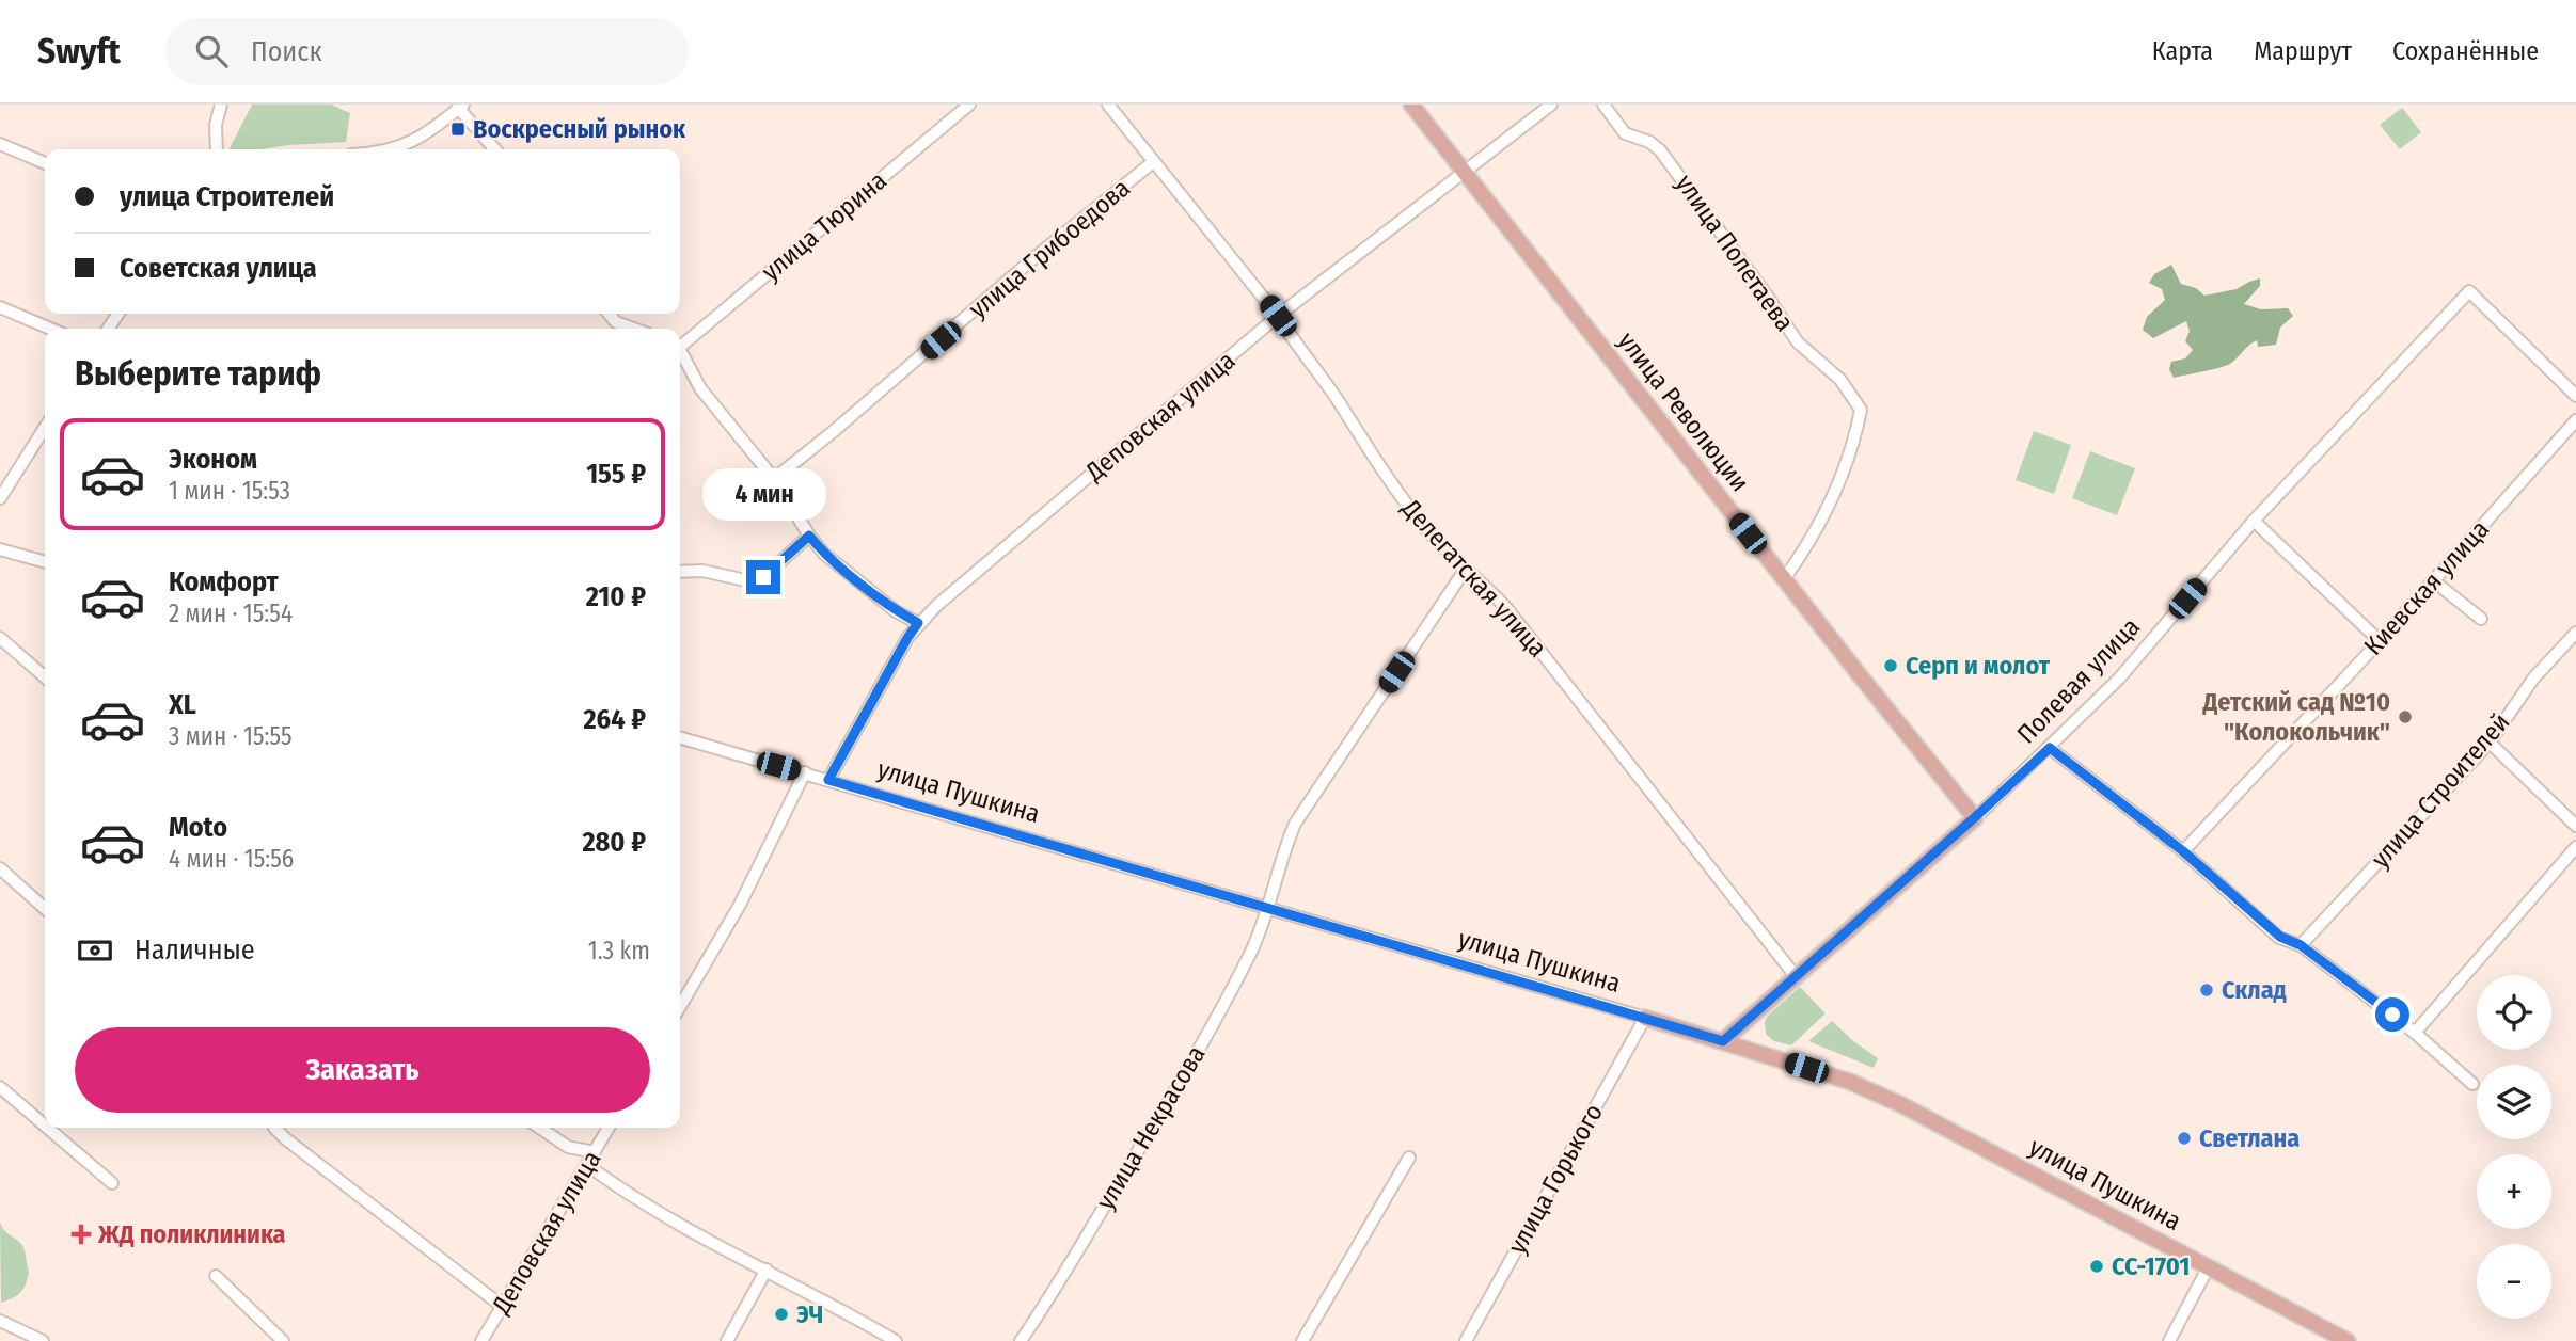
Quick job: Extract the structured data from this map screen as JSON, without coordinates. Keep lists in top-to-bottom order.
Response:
{
  "streets": {
    "main road": ["улица Революции", "Полевая улица", "улица Пушкина"],
    "street": [
      "улица Тюрина",
      "улица Грибоедова",
      "улица Полетаева",
      "Деповская улица",
      "Делегатская улица",
      "Киевская улица",
      "улица Строителей",
      "улица Некрасова",
      "улица Горького"
    ]
  },
  "crossings": [
    ["улица Тюрина", "улица Грибоедова"],
    ["улица Тюрина", "Деповская улица"],
    ["улица Грибоедова", "Делегатская улица"],
    ["улица Полетаева", "улица Революции"],
    ["улица Революции", "Деповская улица"],
    ["улица Революции", "Полевая улица"],
    ["Деповская улица", "Делегатская улица"],
    ["Деповская улица", "улица Пушкина"],
    ["Делегатская улица", "Полевая улица"],
    ["Делегатская улица", "улица Некрасова"],
    ["Полевая улица", "улица Пушкина"],
    ["улица Пушкина", "улица Некрасова"],
    ["улица Пушкина", "улица Горького"]
  ],
  "places": {
    "transit": ["Воскресный рынок"],
    "other": [
      "Серп и молот",
      "Детский сад №10 \"Колокольчик\"",
      "Склад",
      "Светлана",
      "СС-1701",
      "ЭЧ"
    ],
    "health": ["ЖД поликлиника"]
  },
  "page": {
    "header": "Swyft",
    "search": "Поиск",
    "nav": ["Карта", "Маршрут", "Сохранённые"],
    "banner": ["улица Строителей", "Советская улица"],
    "heading": "Выберите тариф",
    "list": [
      {
        "name": "Эконом",
        "note": "1 мин · 15:53",
        "value": "155 ₽"
      },
      {
        "name": "Комфорт",
        "note": "2 мин · 15:54",
        "value": "210 ₽"
      },
      {
        "name": "XL",
        "note": "3 мин · 15:55",
        "value": "264 ₽"
      },
      {
        "name": "Moto",
        "note": "4 мин · 15:56",
        "value": "280 ₽"
      }
    ],
    "bubble": "4 мин",
    "pay": ["Наличные", "1.3 km"],
    "map_buttons": ["+", "−"],
    "buttons": "Заказать"
  }
}
